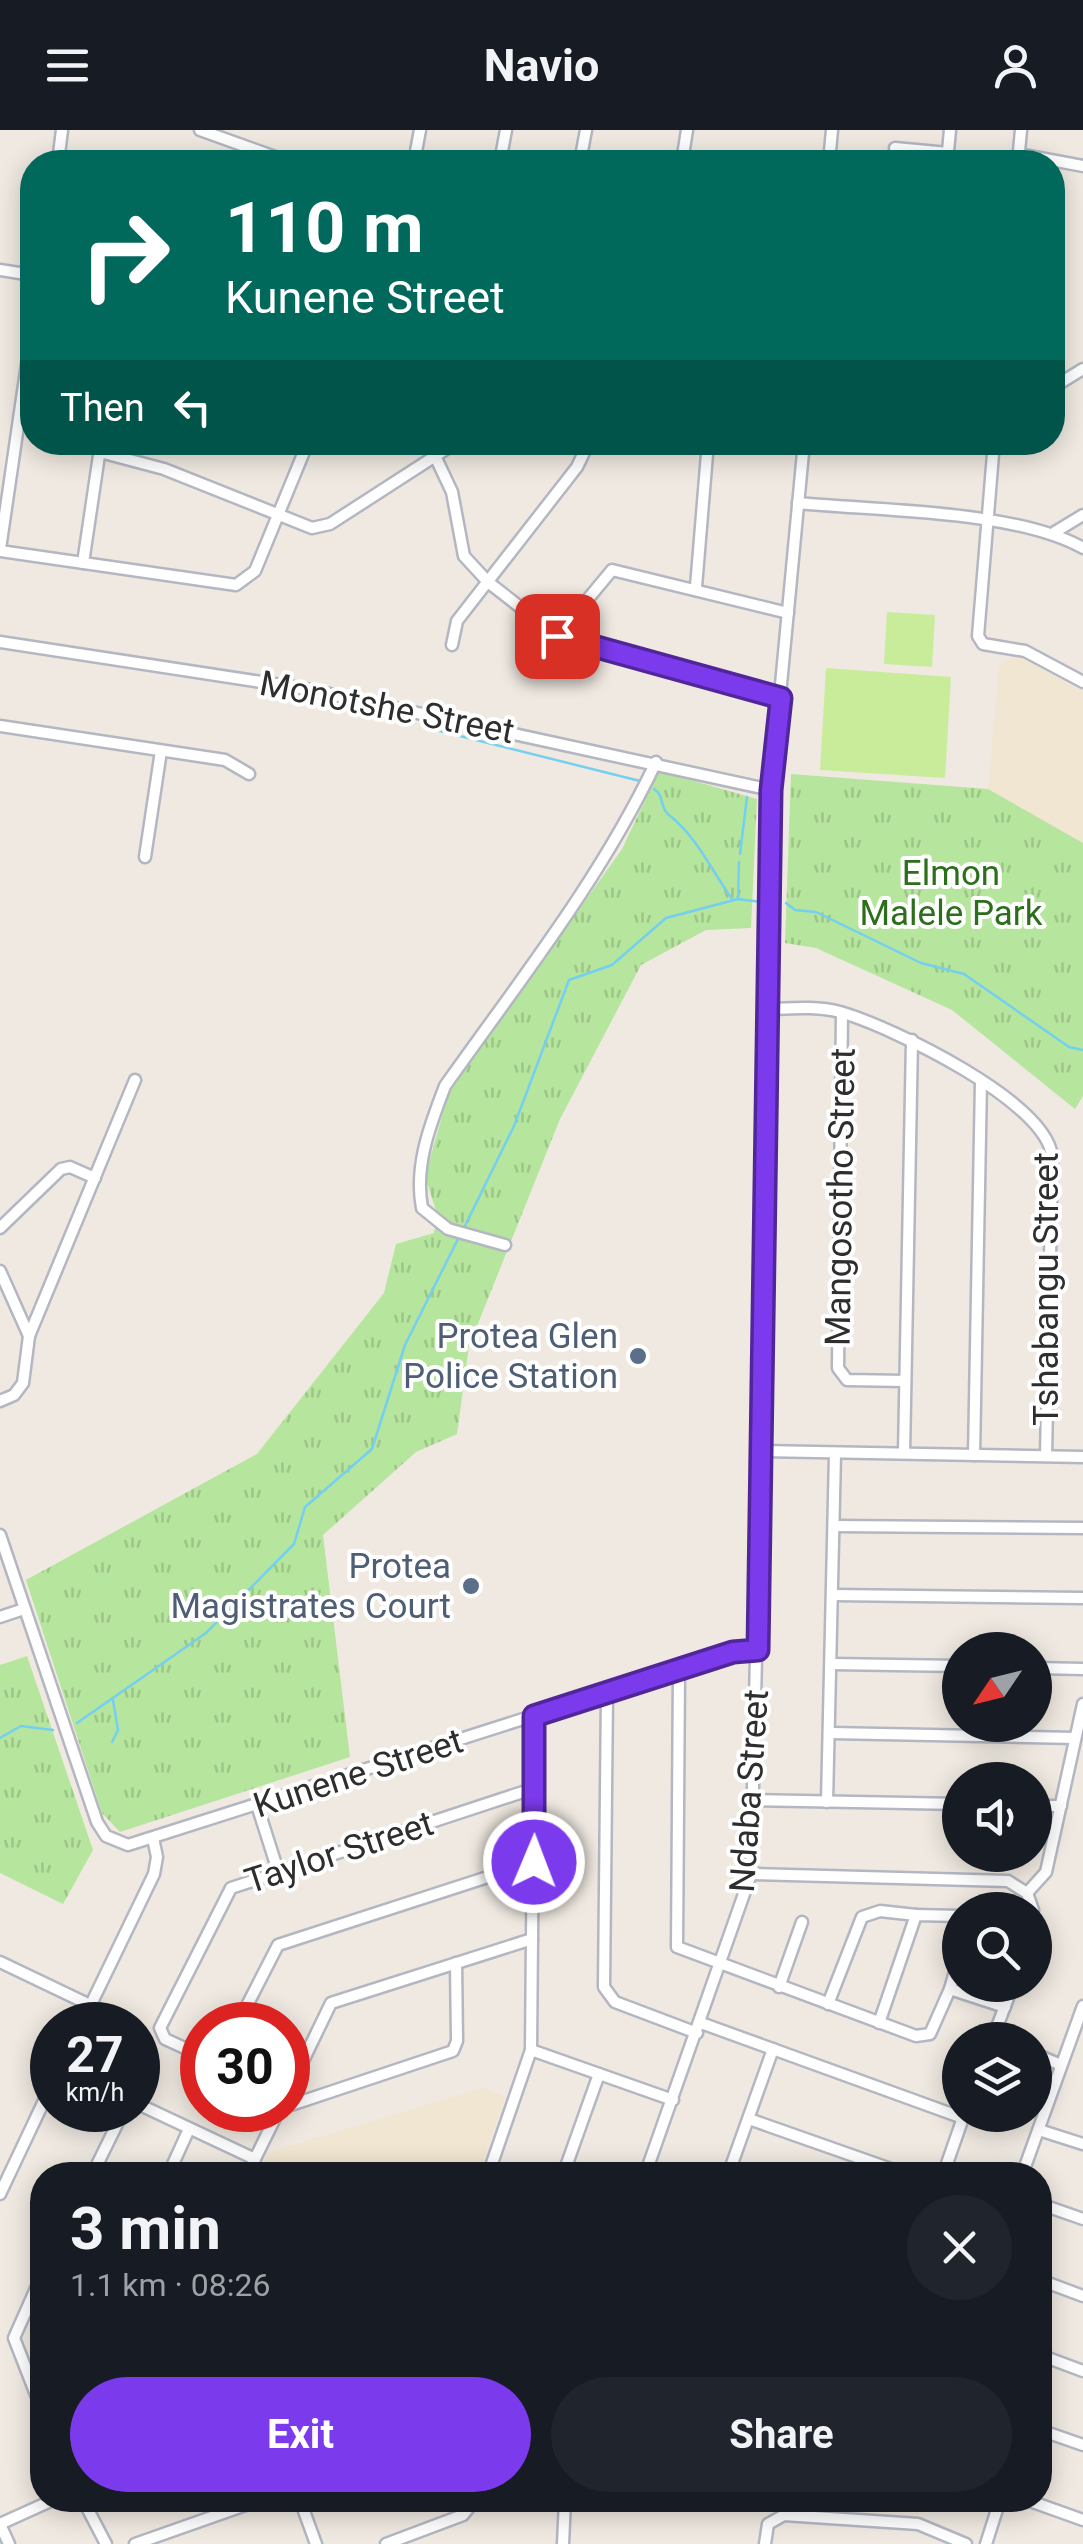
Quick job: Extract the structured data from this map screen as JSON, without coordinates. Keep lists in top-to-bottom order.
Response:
{
  "streets": {
    "street": [
      "Monotshe Street",
      "Mangosotho Street",
      "Tshabangu Street",
      "Kunene Street",
      "Ndaba Street",
      "Taylor Street"
    ]
  },
  "crossings": [
    ["Monotshe Street", "Ndaba Street"],
    ["Mangosotho Street", "Tshabangu Street"],
    ["Tshabangu Street", "Ndaba Street"],
    ["Kunene Street", "Ndaba Street"]
  ],
  "parks": ["Elmon Malele Park"],
  "places": ["Protea Glen Police Station", "Protea Magistrates Court"],
  "north": "bottom left",
  "page": {
    "header": "Navio",
    "turn": ["110 m", "Kunene Street"],
    "then": "Then",
    "speed": "27 km/h",
    "limit": "30",
    "heading": ["3 min", "1.1 km · 08:26"],
    "buttons": ["Exit", "Share"]
  }
}
